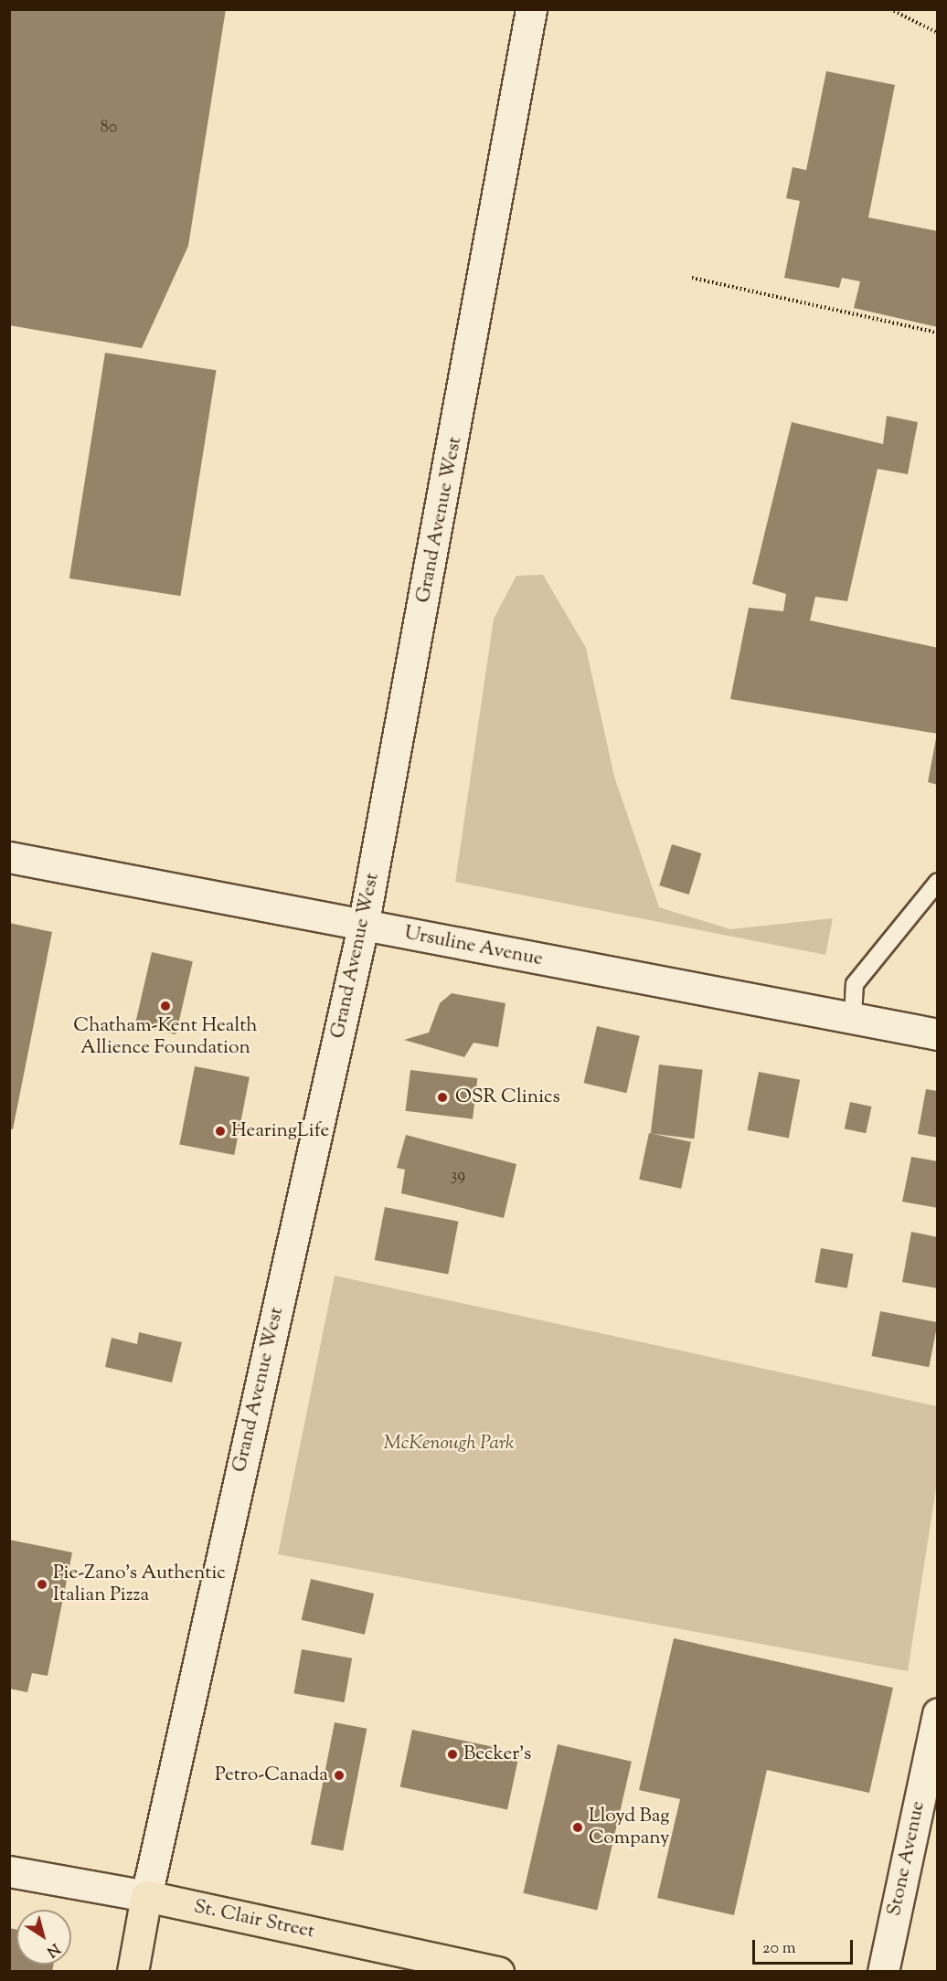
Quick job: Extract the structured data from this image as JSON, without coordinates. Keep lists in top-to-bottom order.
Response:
{
  "streets": {
    "main road": [
      "Grand Avenue West",
      "Ursuline Avenue",
      "Stone Avenue",
      "St. Clair Street"
    ]
  },
  "crossings": [
    ["Grand Avenue West", "Ursuline Avenue"],
    ["Grand Avenue West", "St. Clair Street"]
  ],
  "parks": ["McKenough Park"],
  "places": [
    "Chatham-Kent Health Allience Foundation",
    "OSR Clinics",
    "HearingLife",
    "Pie-Zano's Authentic Italian Pizza",
    "Becker's",
    "Petro-Canada",
    "Lloyd Bag Company"
  ],
  "house_numbers": ["80", "39"],
  "scale_bar": "20 m",
  "north": "bottom right"
}
